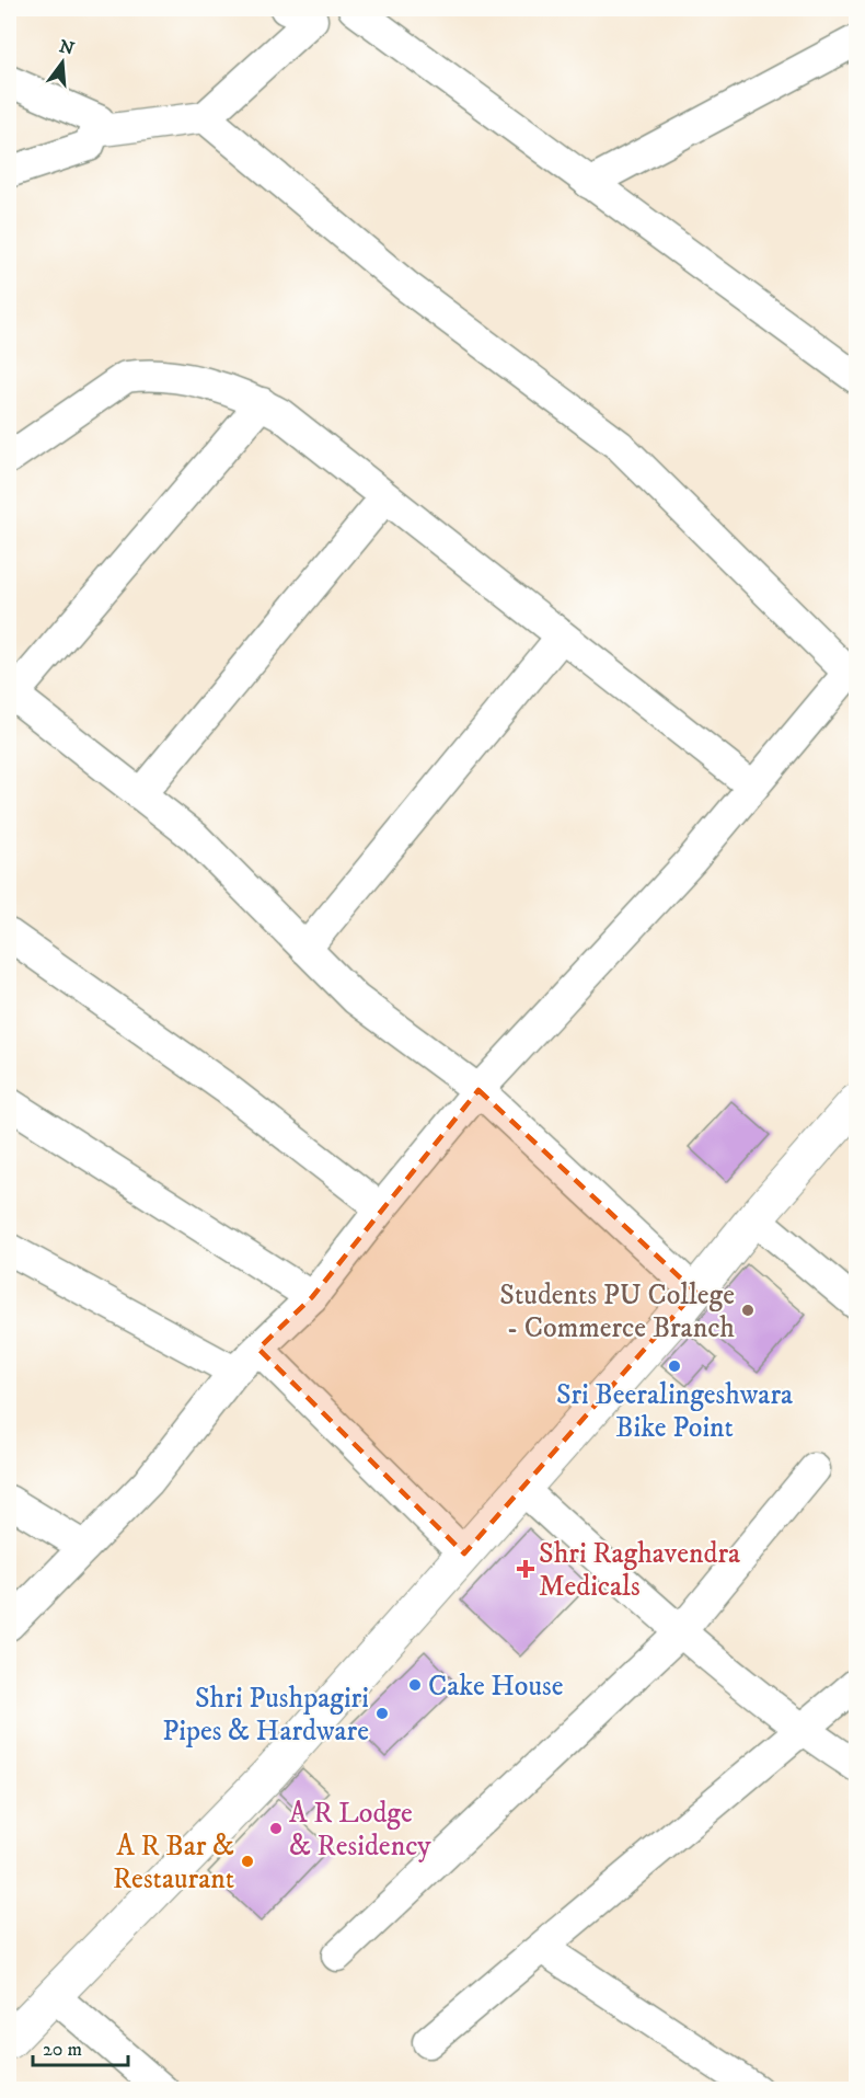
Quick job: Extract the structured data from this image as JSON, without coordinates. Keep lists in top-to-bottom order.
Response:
{
  "places": {
    "other": [
      "Students PU College - Commerce Branch",
      "Sri Beeralingeshwara Bike Point",
      "Cake House",
      "Shri Pushpagiri Pipes & Hardware",
      "A R Lodge & Residency",
      "A R Bar & Restaurant"
    ],
    "health": ["Shri Raghavendra Medicals"]
  },
  "scale_bar": "20 m",
  "north": "top"
}
